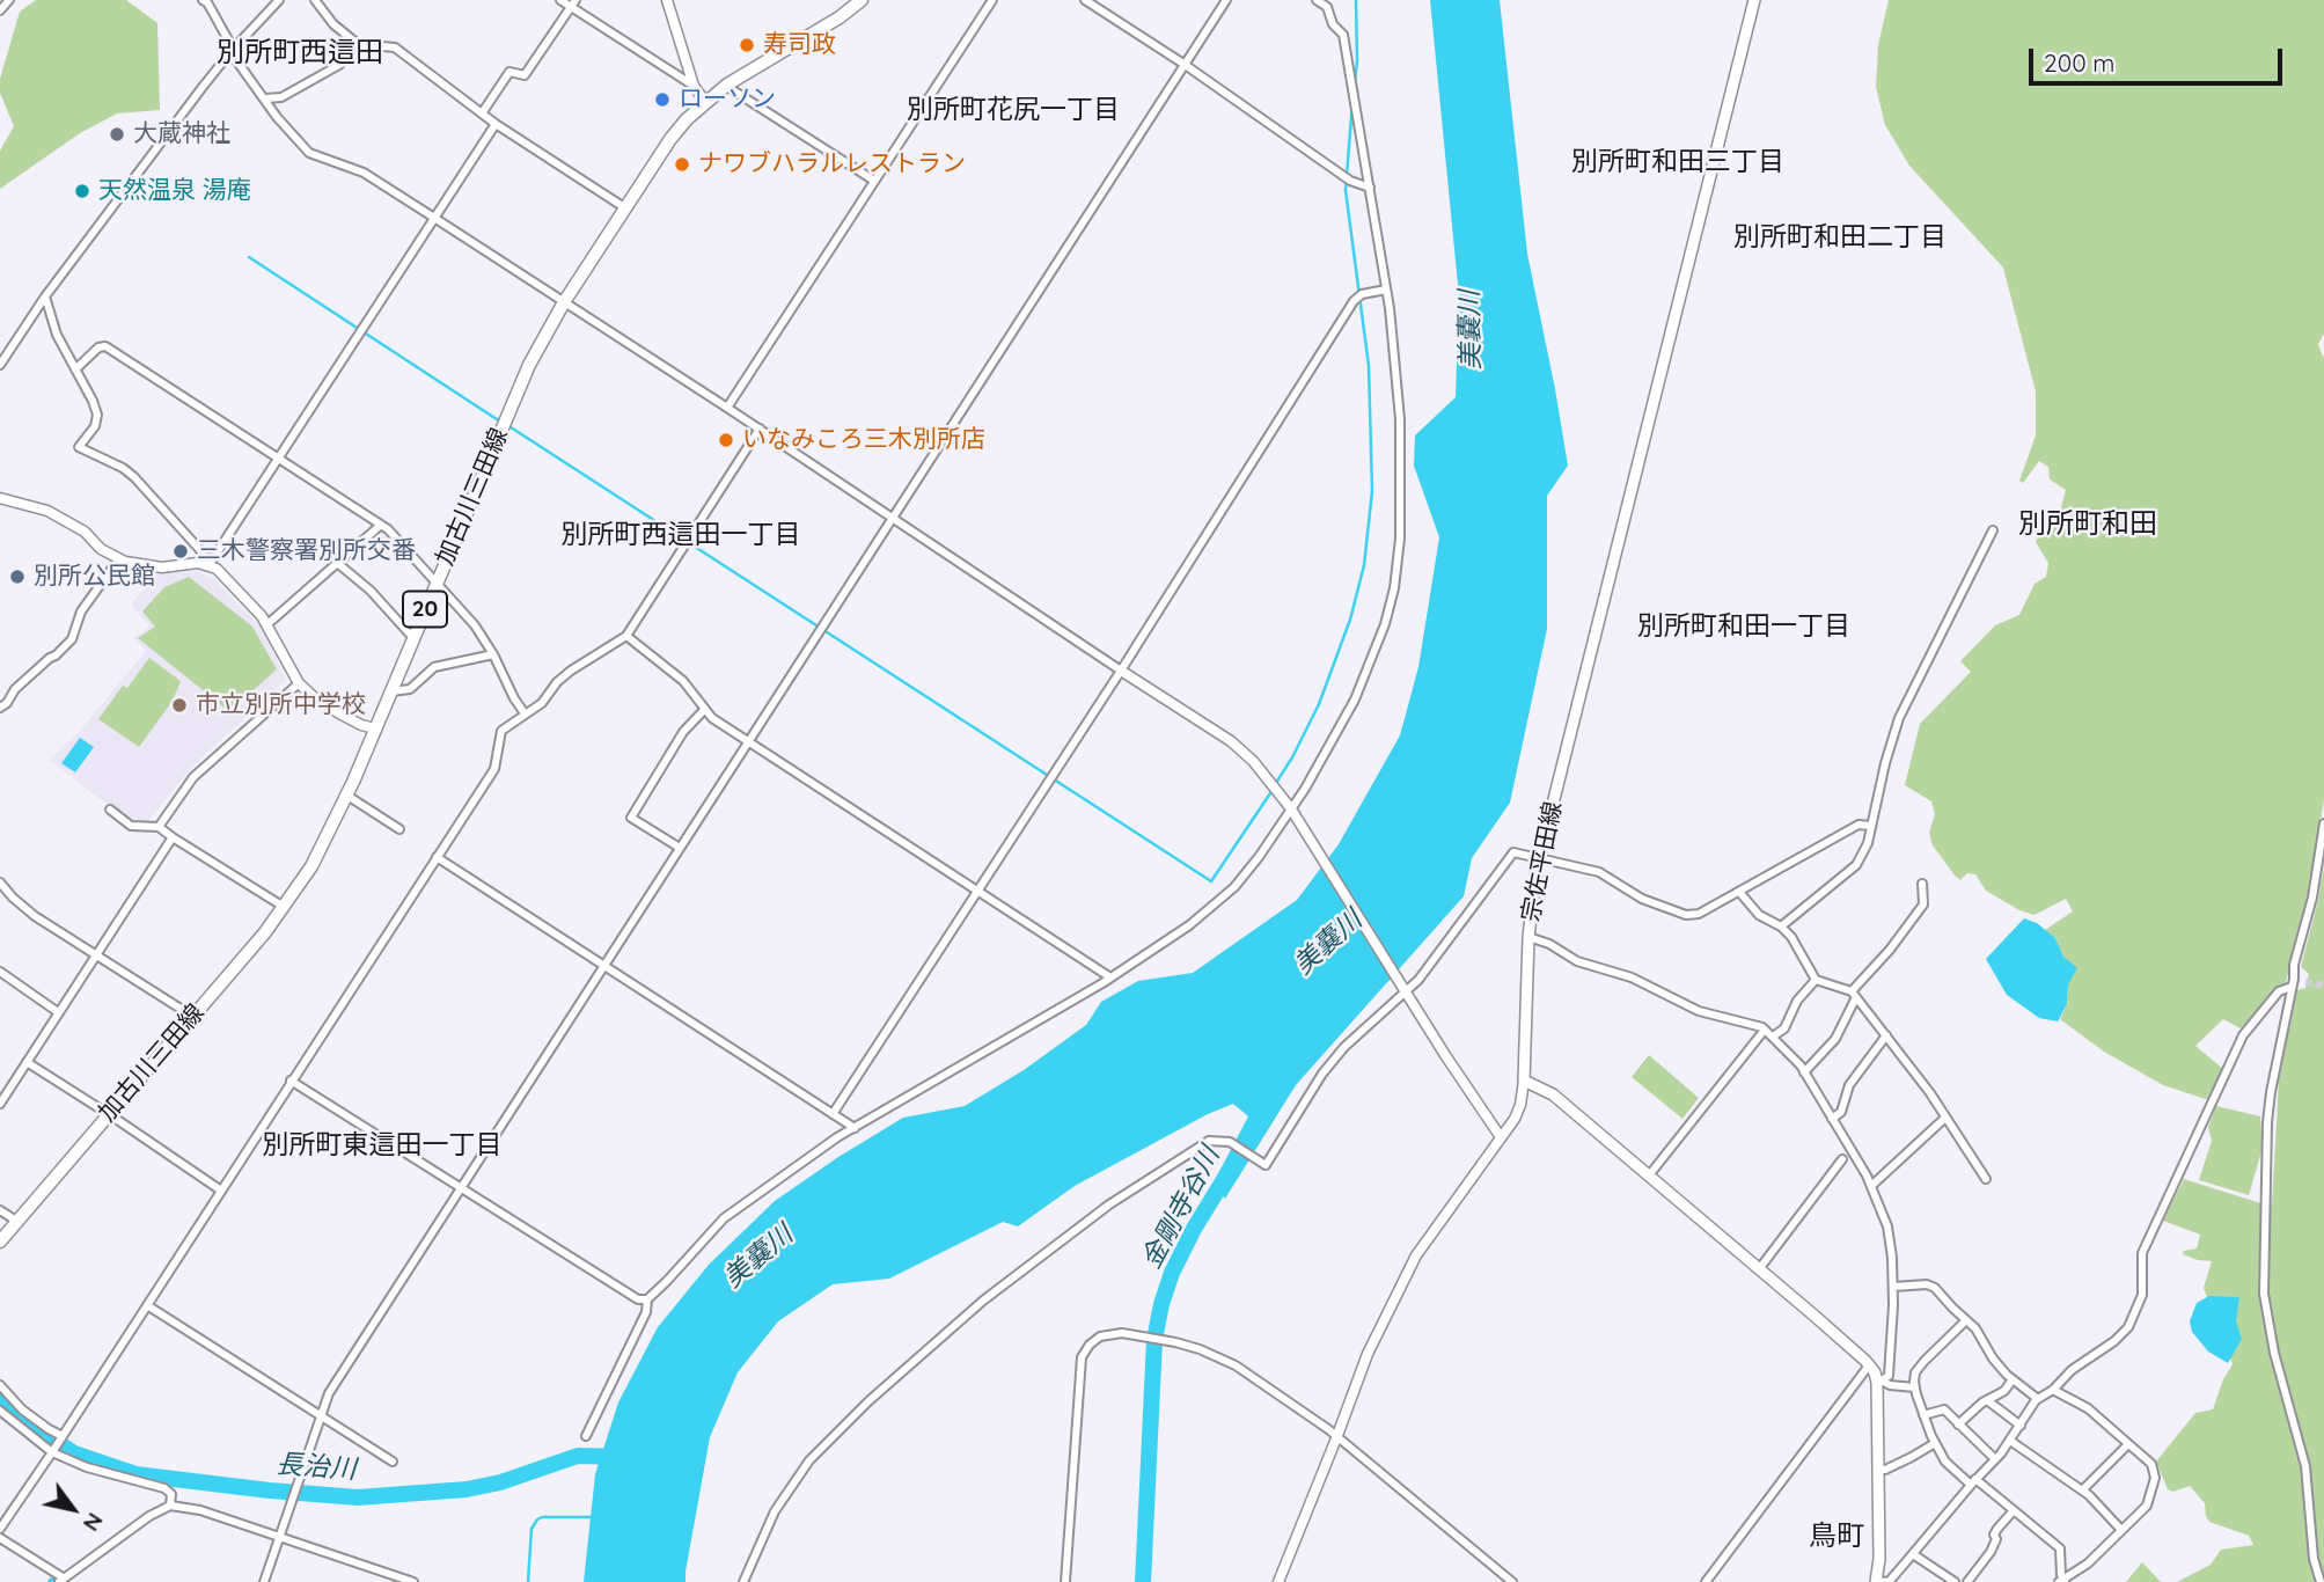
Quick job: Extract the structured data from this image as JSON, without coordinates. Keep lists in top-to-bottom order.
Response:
{
  "streets": {
    "main road": ["加古川三田線", "20", "宗佐平田線"]
  },
  "districts": [
    "別所町西這田",
    "別所町花尻一丁目",
    "別所町和田三丁目",
    "別所町和田二丁目",
    "別所町和田",
    "別所町西這田一丁目",
    "別所町和田一丁目",
    "別所町東這田一丁目",
    "鳥町"
  ],
  "water": ["美嚢川", "金剛寺谷川", "長治川"],
  "places": [
    "寿司政",
    "ローソン",
    "大蔵神社",
    "ナワブハラルレストラン",
    "天然温泉 湯庵",
    "いなみころ三木別所店",
    "三木警察署別所交番",
    "別所公民館",
    "市立別所中学校"
  ],
  "scale_bar": "200 m",
  "north": "bottom right"
}
